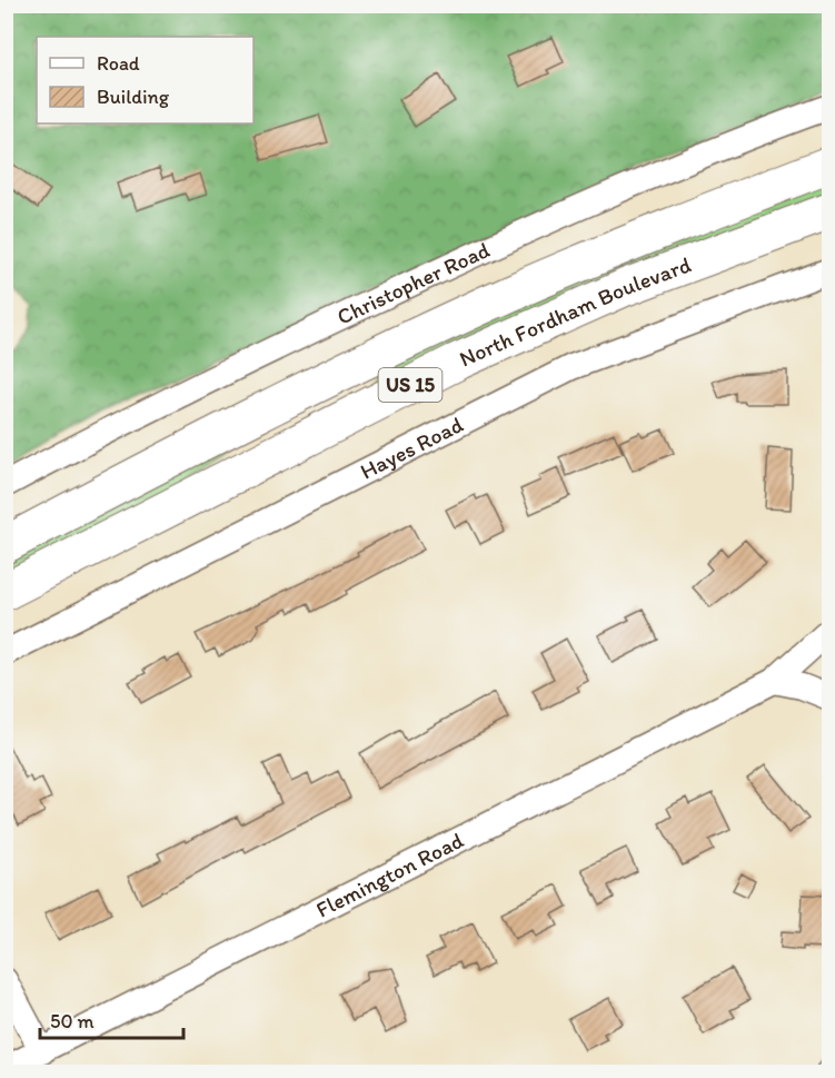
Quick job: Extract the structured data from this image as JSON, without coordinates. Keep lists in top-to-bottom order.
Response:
{
  "streets": {
    "highway": ["North Fordham Boulevard", "US 15"],
    "street": ["Christopher Road", "Hayes Road", "Flemington Road"]
  },
  "legend": ["Road", "Building"],
  "scale_bar": "50 m"
}
